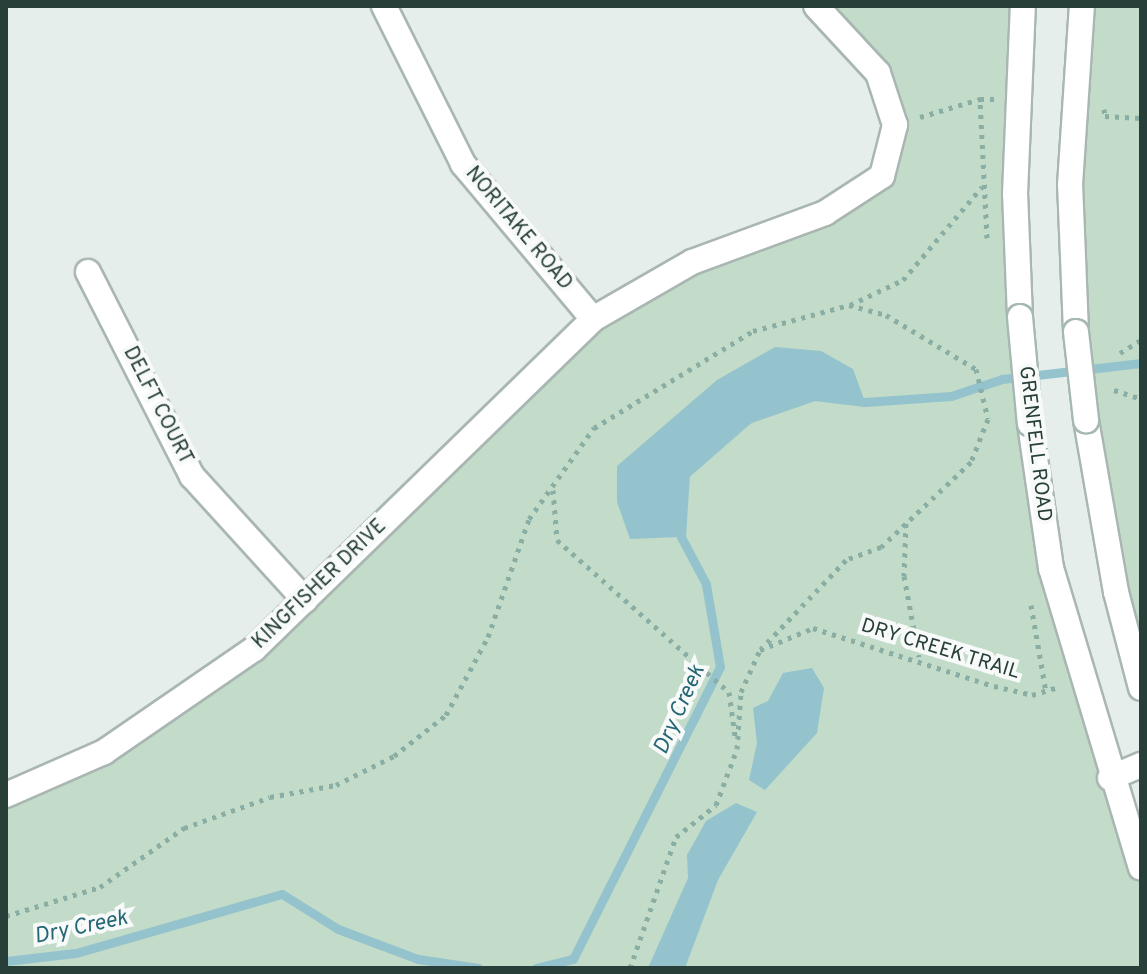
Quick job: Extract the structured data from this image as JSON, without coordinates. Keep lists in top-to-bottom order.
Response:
{
  "streets": {
    "street": [
      "NORITAKE ROAD",
      "DELFT COURT",
      "GRENFELL ROAD",
      "KINGFISHER DRIVE"
    ],
    "path": ["DRY CREEK TRAIL"]
  },
  "crossings": [
    ["NORITAKE ROAD", "KINGFISHER DRIVE"],
    ["DELFT COURT", "KINGFISHER DRIVE"],
    ["GRENFELL ROAD", "DRY CREEK TRAIL"]
  ],
  "water": ["Dry Creek"]
}
